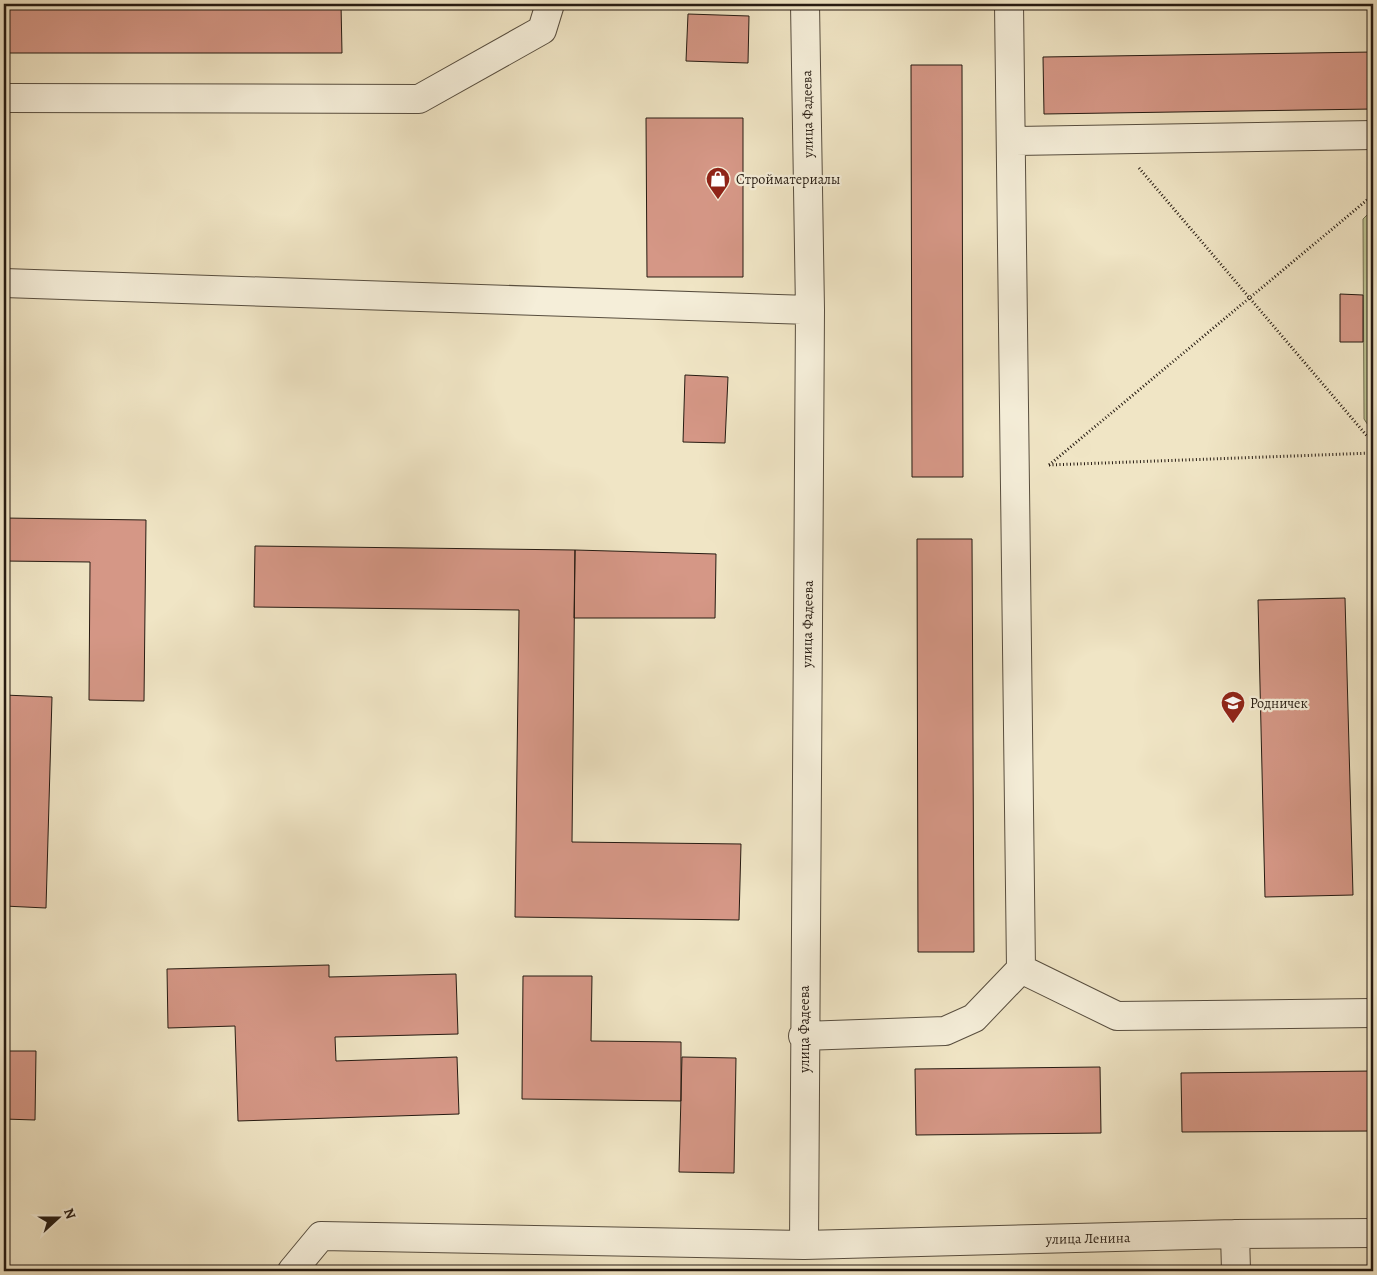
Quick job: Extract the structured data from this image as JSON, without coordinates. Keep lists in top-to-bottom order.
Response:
{
  "streets": {
    "street": ["улица Фадеева", "улица Ленина"]
  },
  "crossings": [
    ["улица Фадеева", "улица Ленина"]
  ],
  "places": {
    "shop": ["Стройматериалы"],
    "school or university": ["Родничек"]
  },
  "north": "right"
}
